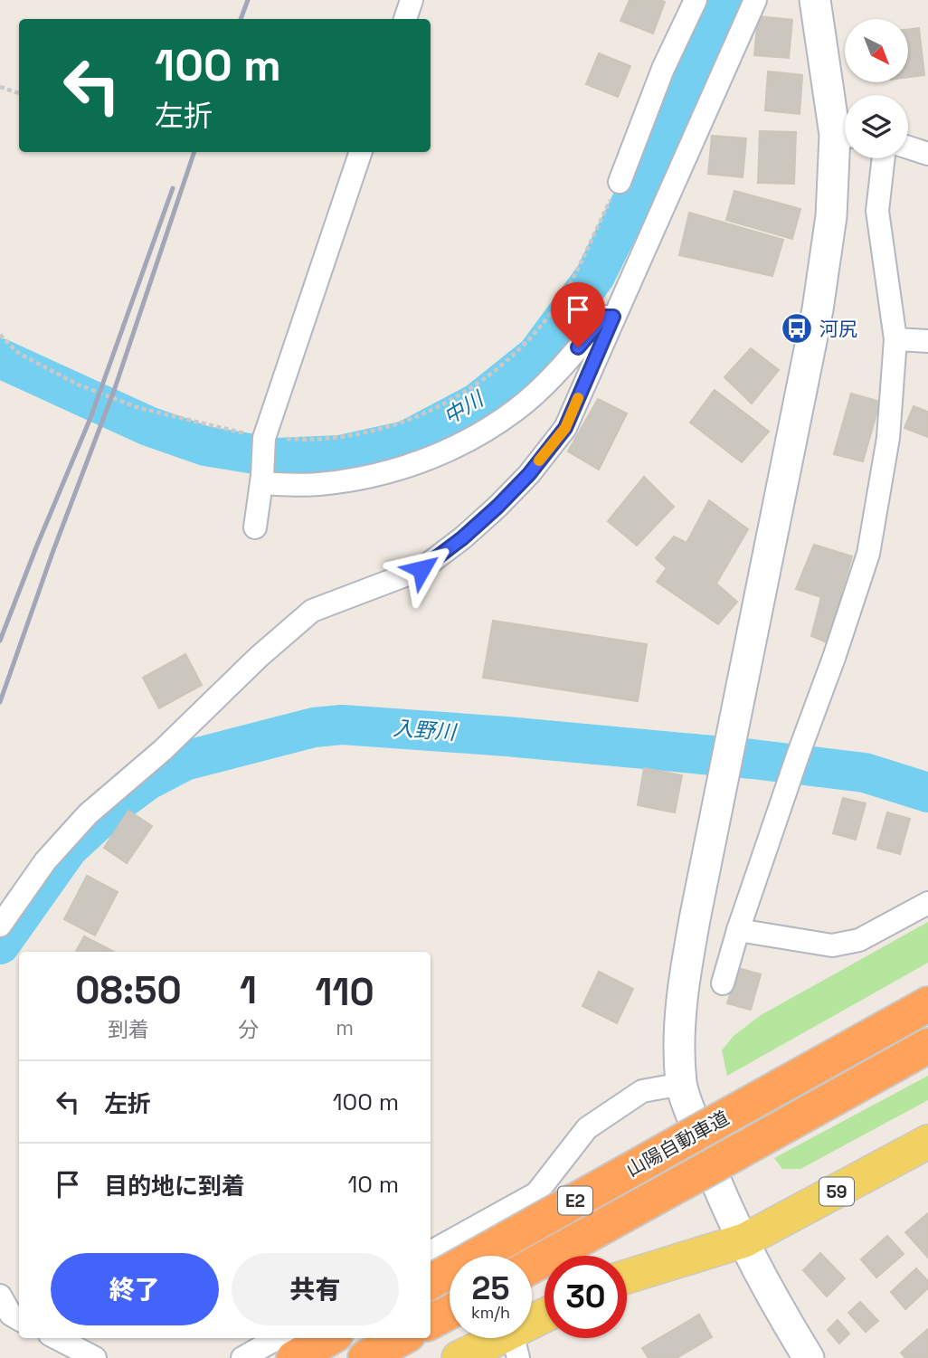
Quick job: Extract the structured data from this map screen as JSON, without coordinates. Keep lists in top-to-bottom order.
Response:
{
  "streets": {
    "highway": ["山陽自動車道", "E2"],
    "main road": ["59"]
  },
  "water": ["中川", "入野川"],
  "places": {
    "bus stop": ["河尻"]
  },
  "north": "bottom right",
  "page": {
    "turn": ["100 m", "左折"],
    "eta": [
      "08:50",
      "到着",
      "1",
      "分",
      "110",
      "m"
    ],
    "list": [
      {
        "name": "左折",
        "value": "100 m"
      },
      {
        "name": "目的地に到着",
        "value": "10 m"
      }
    ],
    "buttons": ["終了", "共有"],
    "speed": "25 km/h",
    "limit": "30"
  }
}
